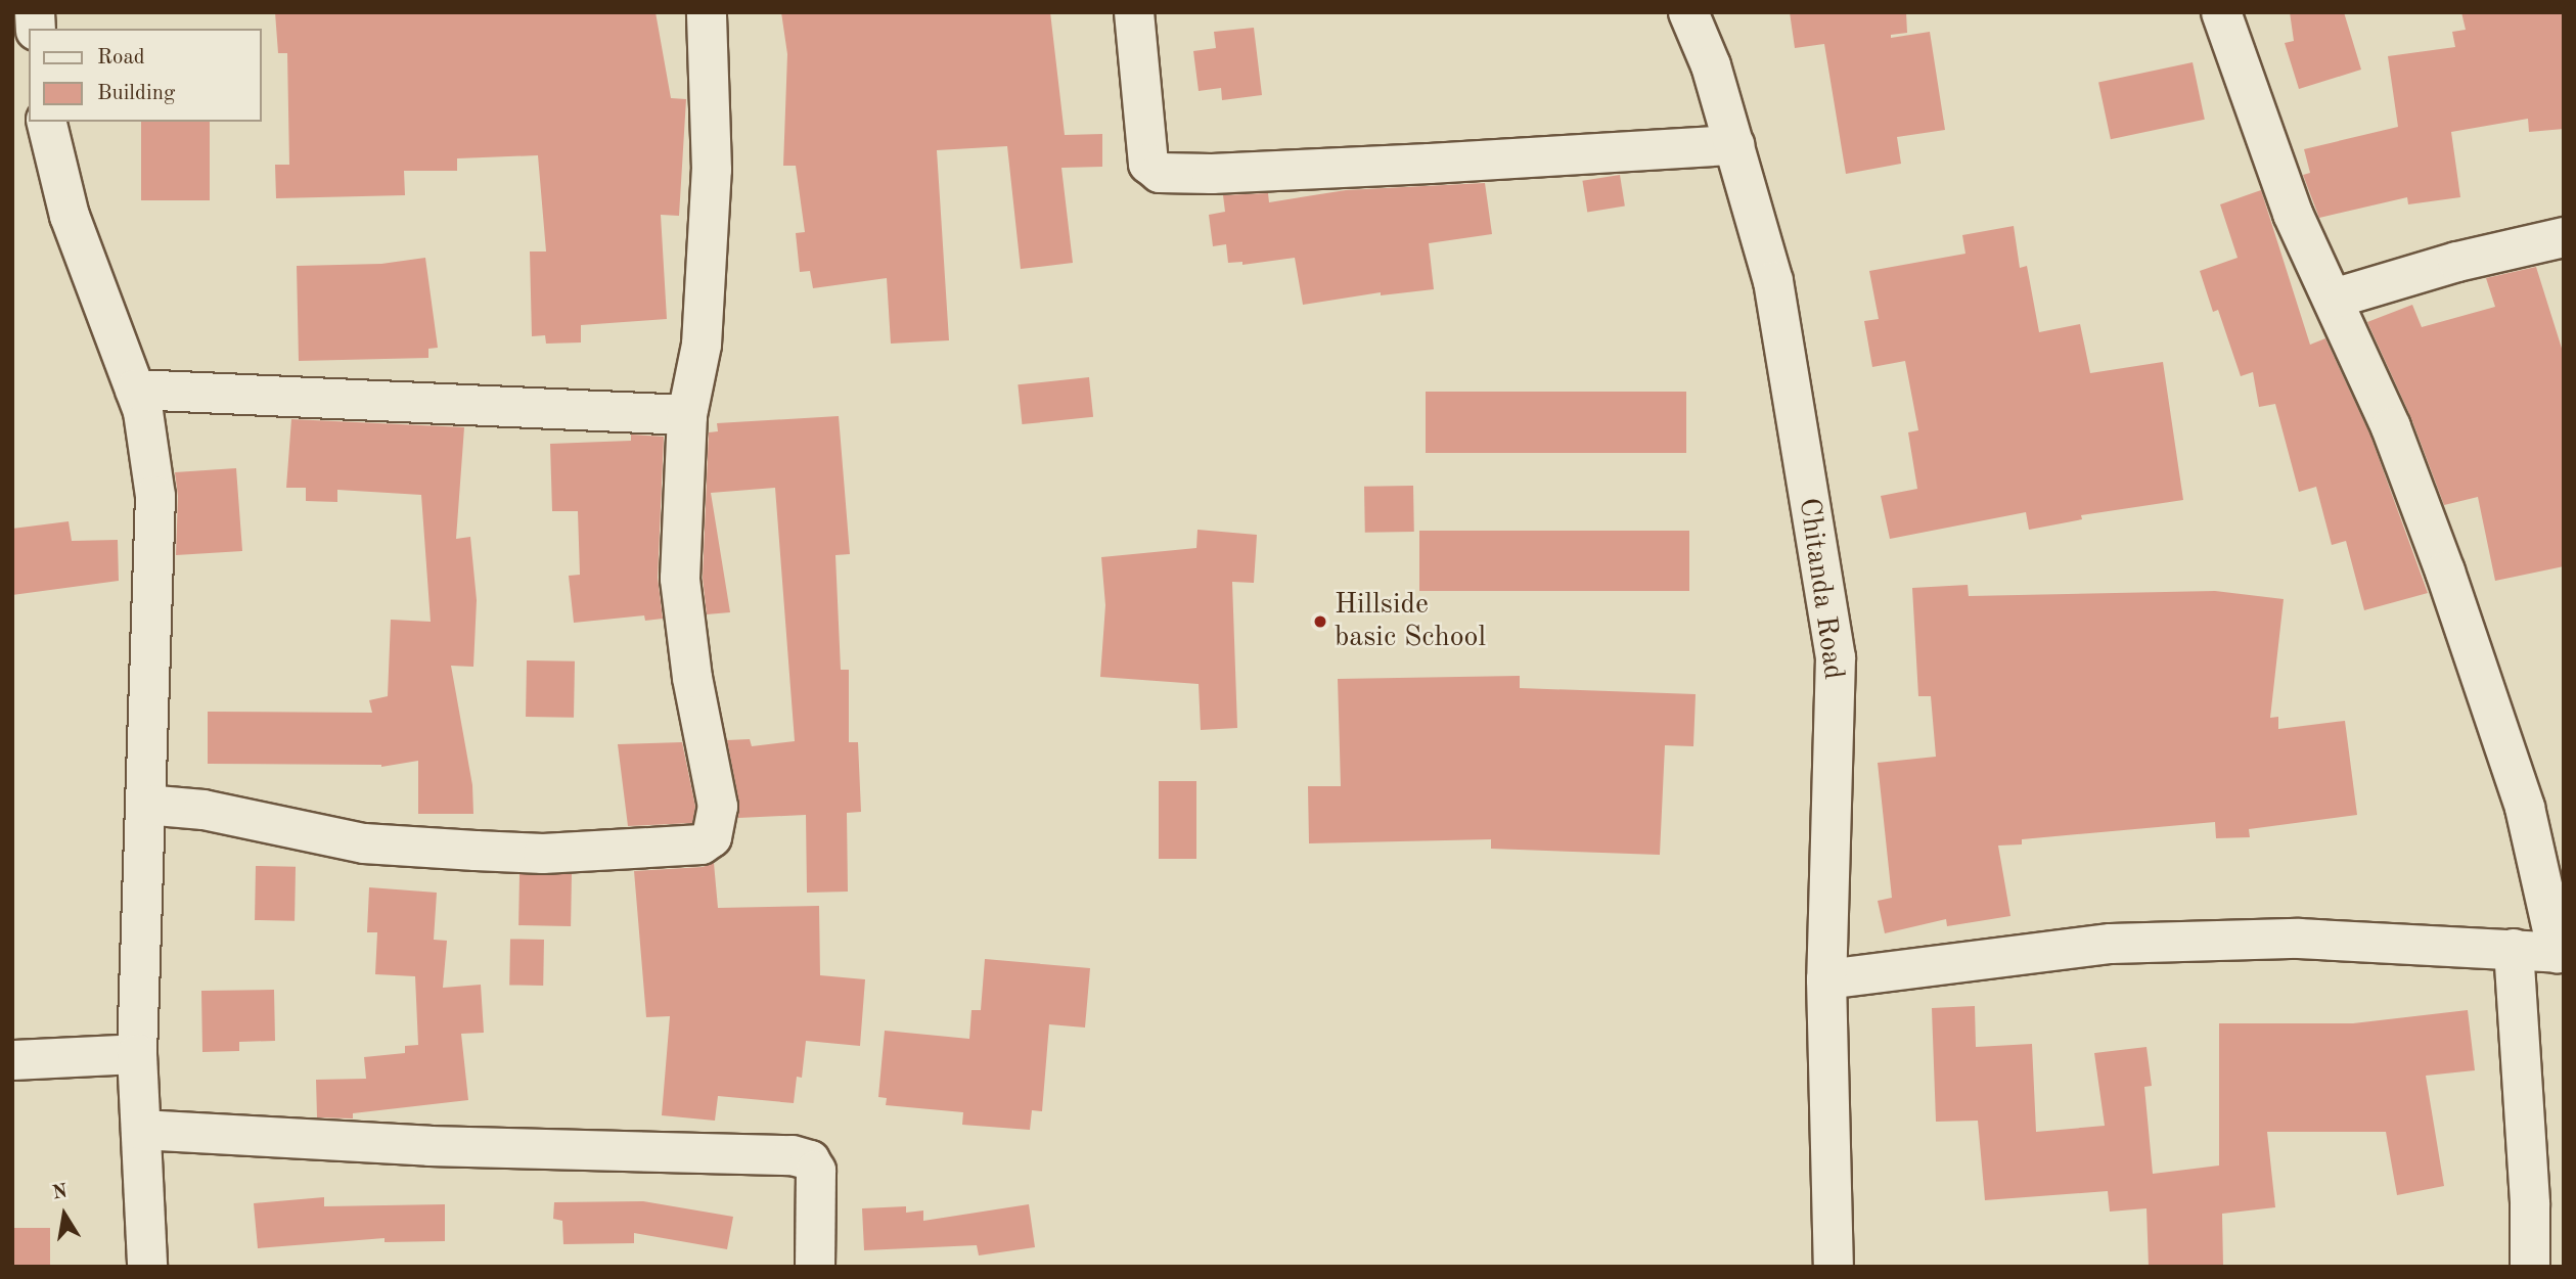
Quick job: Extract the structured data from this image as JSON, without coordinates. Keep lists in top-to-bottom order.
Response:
{
  "streets": {
    "street": ["Chitanda Road"]
  },
  "places": ["Hillside basic School"],
  "legend": ["Road", "Building"],
  "north": "top"
}
